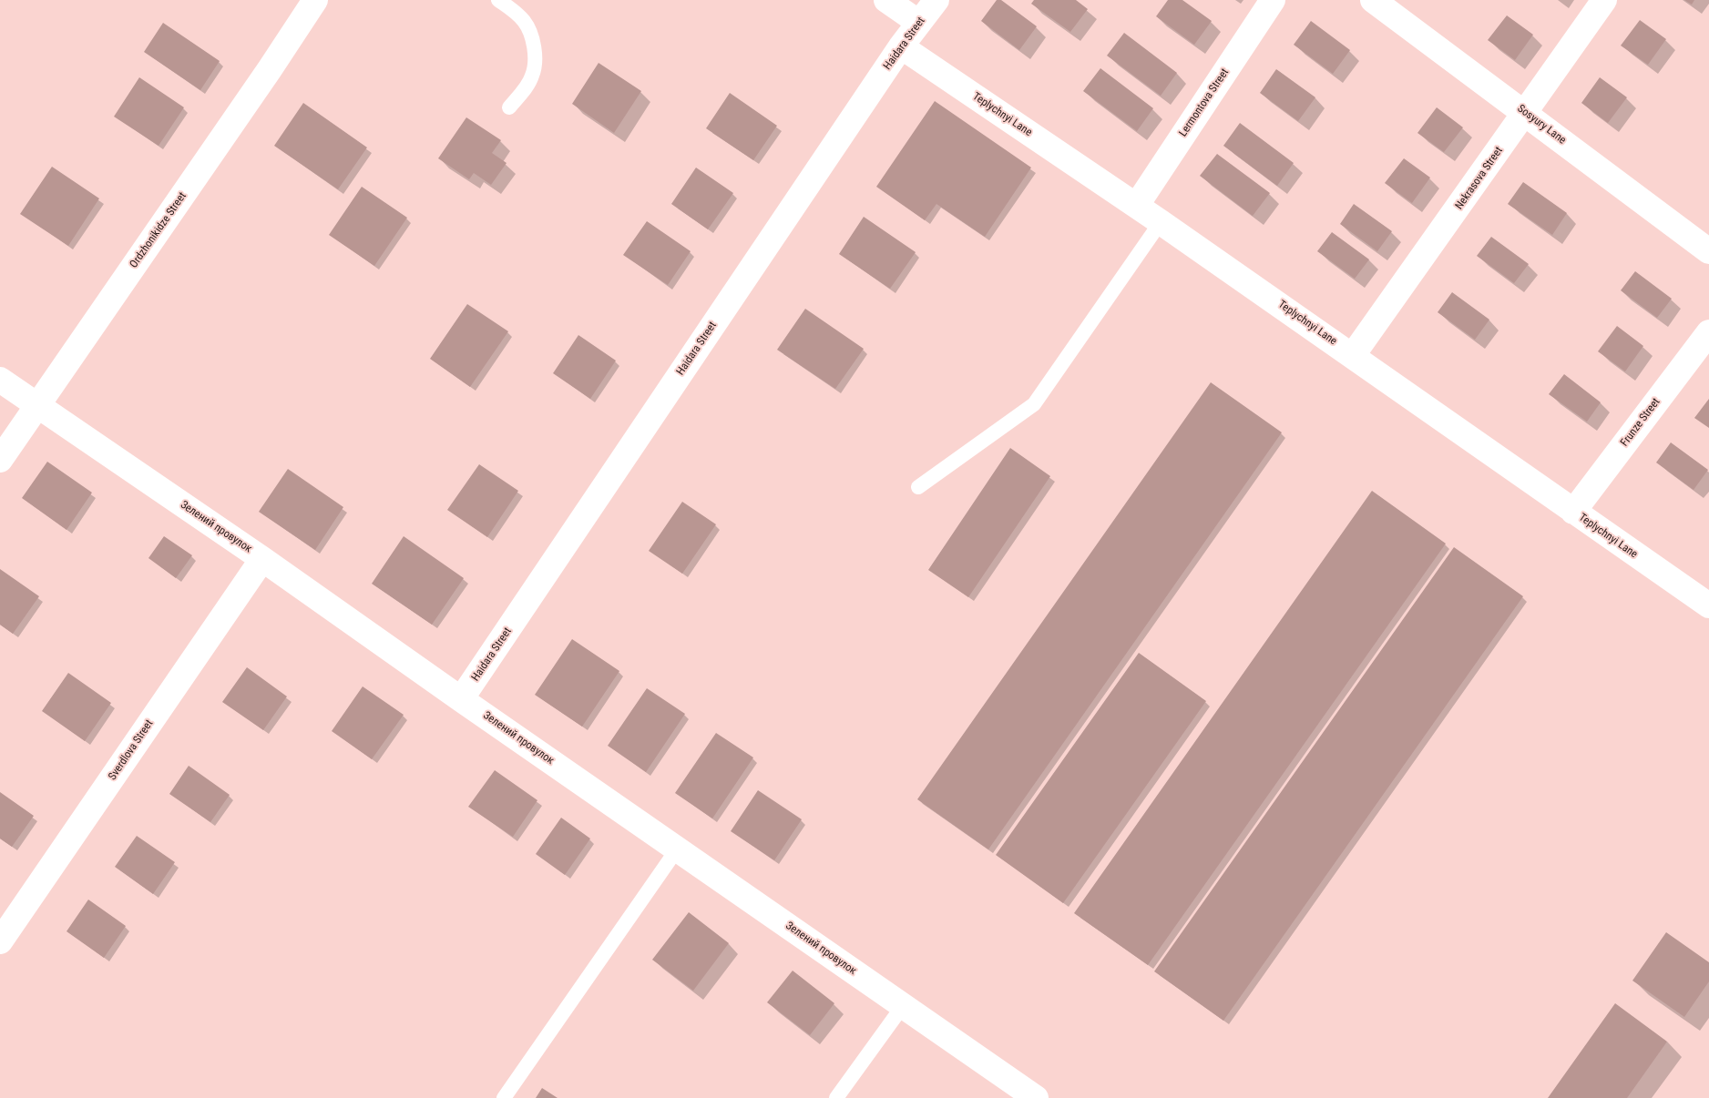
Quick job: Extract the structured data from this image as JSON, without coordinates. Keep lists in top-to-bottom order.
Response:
{
  "streets": {
    "street": [
      "Haidara Street",
      "Lermontova Street",
      "Teplychnyi Lane",
      "Sosyury Lane",
      "Nekrasova Street",
      "Ordzhonikidze Street",
      "Frunze Street",
      "Зелений провулок",
      "Sverdlova Street"
    ]
  },
  "crossings": [
    ["Haidara Street", "Teplychnyi Lane"],
    ["Haidara Street", "Зелений провулок"],
    ["Lermontova Street", "Teplychnyi Lane"],
    ["Teplychnyi Lane", "Nekrasova Street"],
    ["Teplychnyi Lane", "Frunze Street"],
    ["Sosyury Lane", "Nekrasova Street"],
    ["Ordzhonikidze Street", "Зелений провулок"],
    ["Зелений провулок", "Sverdlova Street"]
  ]
}
